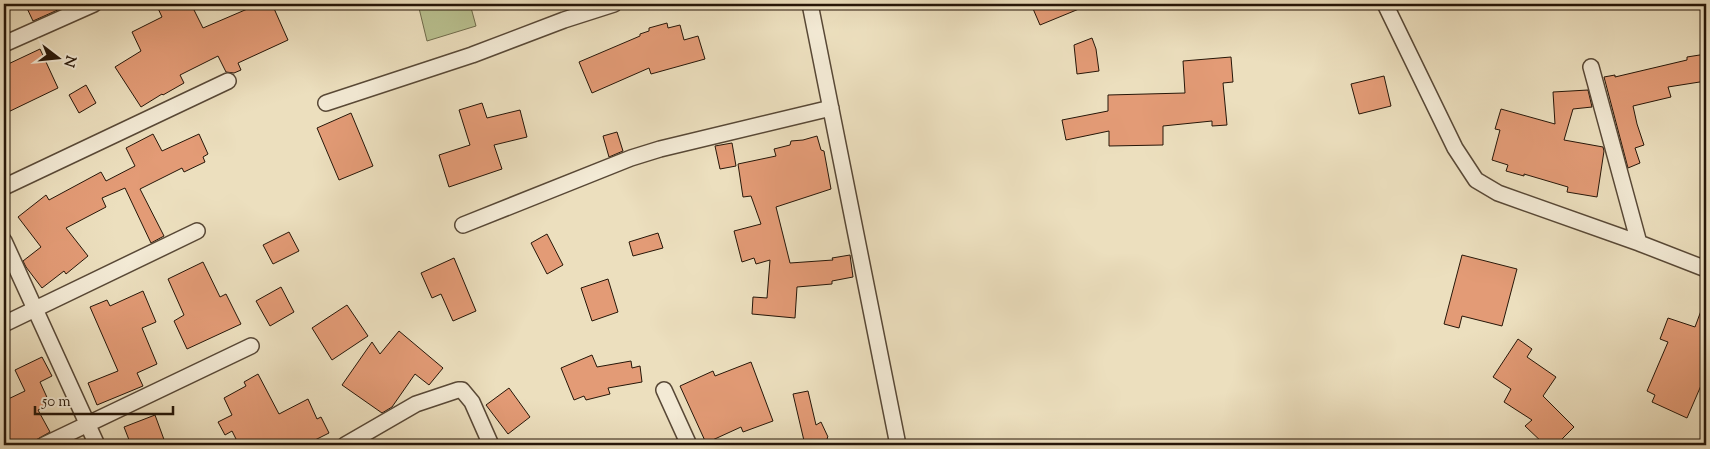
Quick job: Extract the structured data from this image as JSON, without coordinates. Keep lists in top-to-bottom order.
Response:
{
  "scale_bar": "50 m",
  "north": "right"
}
